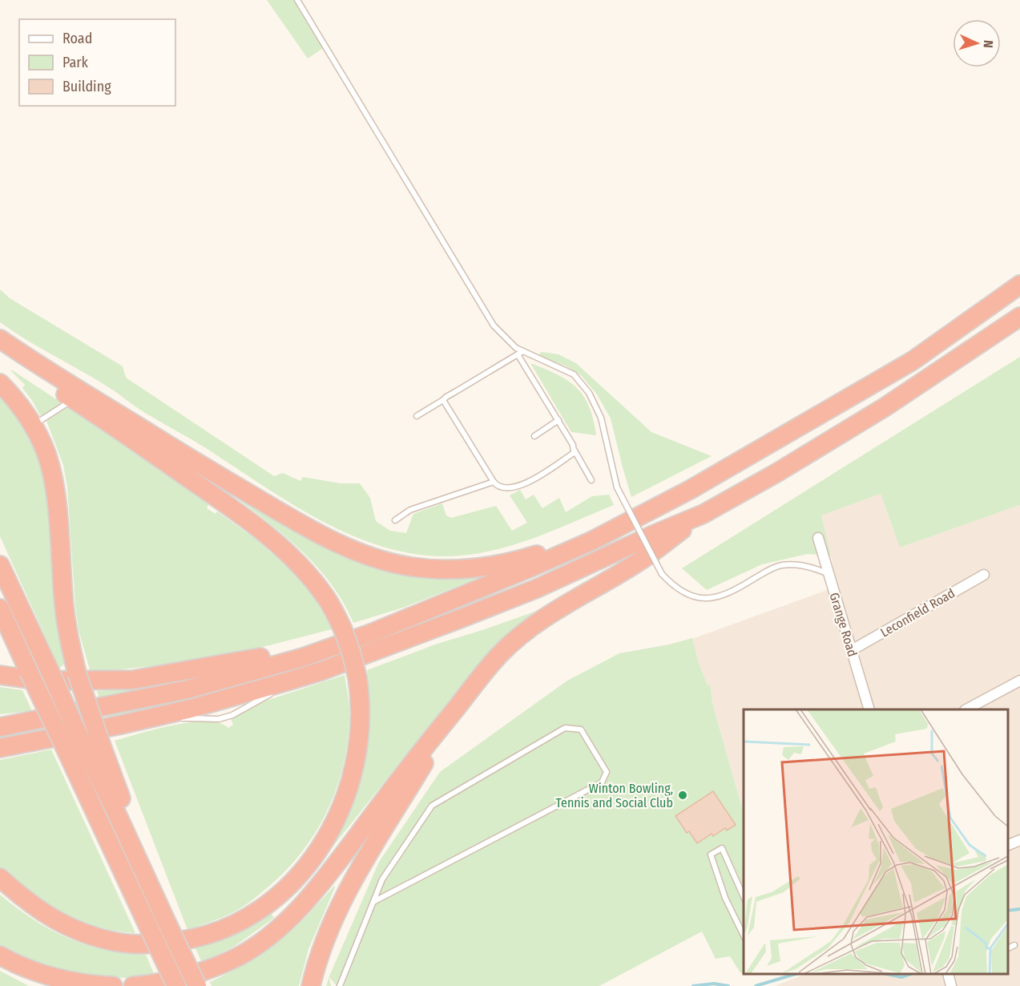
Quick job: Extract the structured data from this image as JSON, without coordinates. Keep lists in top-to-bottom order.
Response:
{
  "streets": {
    "street": ["Leconfield Road", "Grange Road"]
  },
  "crossings": [
    ["Leconfield Road", "Grange Road"]
  ],
  "places": ["Winton Bowling, Tennis and Social Club"],
  "legend": ["Road", "Park", "Building"],
  "north": "right"
}
